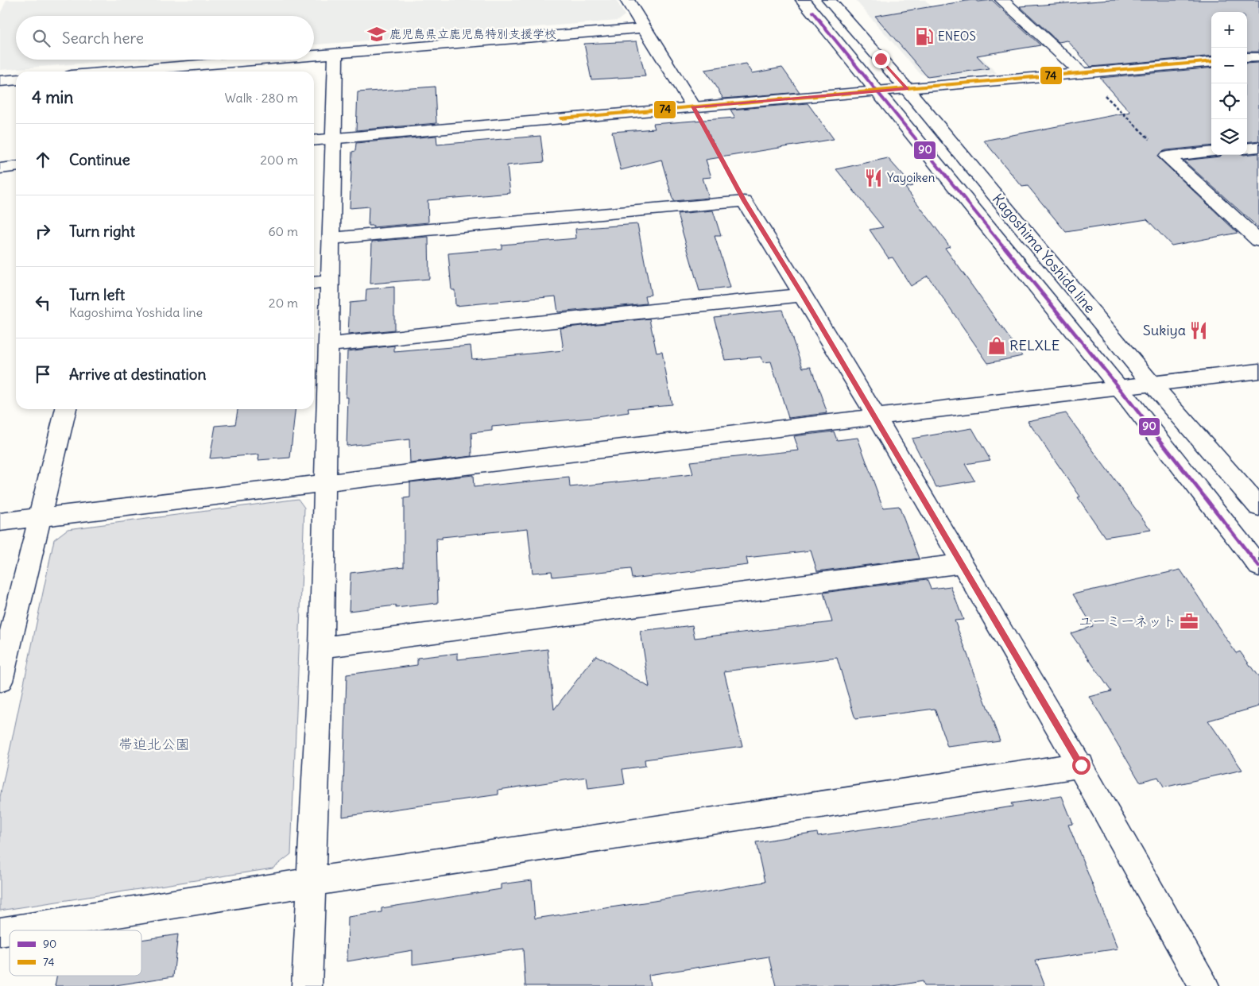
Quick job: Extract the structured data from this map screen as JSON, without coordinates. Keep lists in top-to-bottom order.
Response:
{
  "streets": {
    "street": ["Kagoshima Yoshida line"]
  },
  "parks": ["帯迫北公園"],
  "places": {
    "school or university": ["鹿児島県立鹿児島特別支援学校"],
    "fuel station": ["ENEOS"],
    "restaurant": ["Yayoiken", "Sukiya"],
    "shop": ["RELXLE"],
    "office": ["ユーミーネット"]
  },
  "lines": ["transit line 90", "transit line 74"],
  "legend": ["90", "74"],
  "page": {
    "map_buttons": ["+", "−"],
    "search": "Search here",
    "heading": ["4 min", "Walk · 280 m"],
    "list": [
      ["Continue", "200 m"],
      ["Turn right", "60 m"],
      ["Turn left", "Kagoshima Yoshida line", "20 m"],
      "Arrive at destination"
    ]
  }
}
